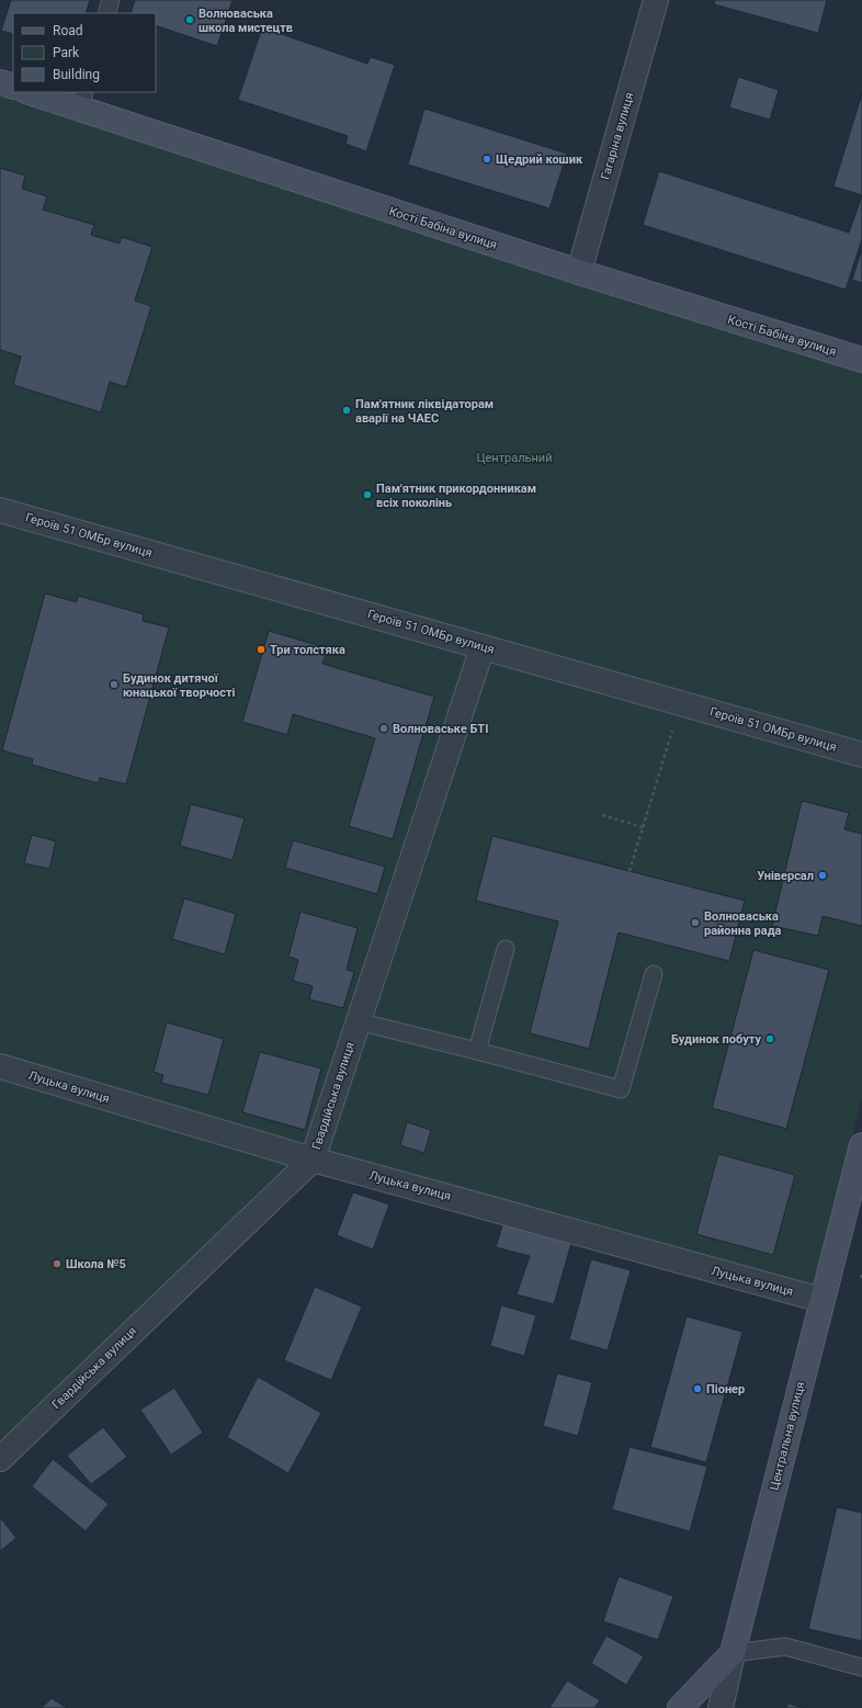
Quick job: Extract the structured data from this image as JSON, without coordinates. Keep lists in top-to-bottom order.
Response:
{
  "streets": {
    "street": [
      "Гагаріна вулиця",
      "Кості Бабіна вулиця",
      "Героїв 51 ОМБр вулиця",
      "Луцька вулиця",
      "Гвардійська вулиця",
      "Центральна вулиця"
    ]
  },
  "crossings": [
    ["Гагаріна вулиця", "Кості Бабіна вулиця"],
    ["Героїв 51 ОМБр вулиця", "Гвардійська вулиця"],
    ["Луцька вулиця", "Гвардійська вулиця"],
    ["Луцька вулиця", "Центральна вулиця"]
  ],
  "parks": ["Центральний"],
  "places": [
    "Волноваська школа мистецтв",
    "Щедрий кошик",
    "Пам'ятник ліквідаторам аварії на ЧАЕС",
    "Пам'ятник прикордонникам всіх поколінь",
    "Три толстяка",
    "Будинок дитячої юнацької творчості",
    "Волноваське БТІ",
    "Універсал",
    "Волноваська районна рада",
    "Будинок побуту",
    "Школа №5",
    "Піонер"
  ],
  "legend": ["Road", "Park", "Building"]
}
